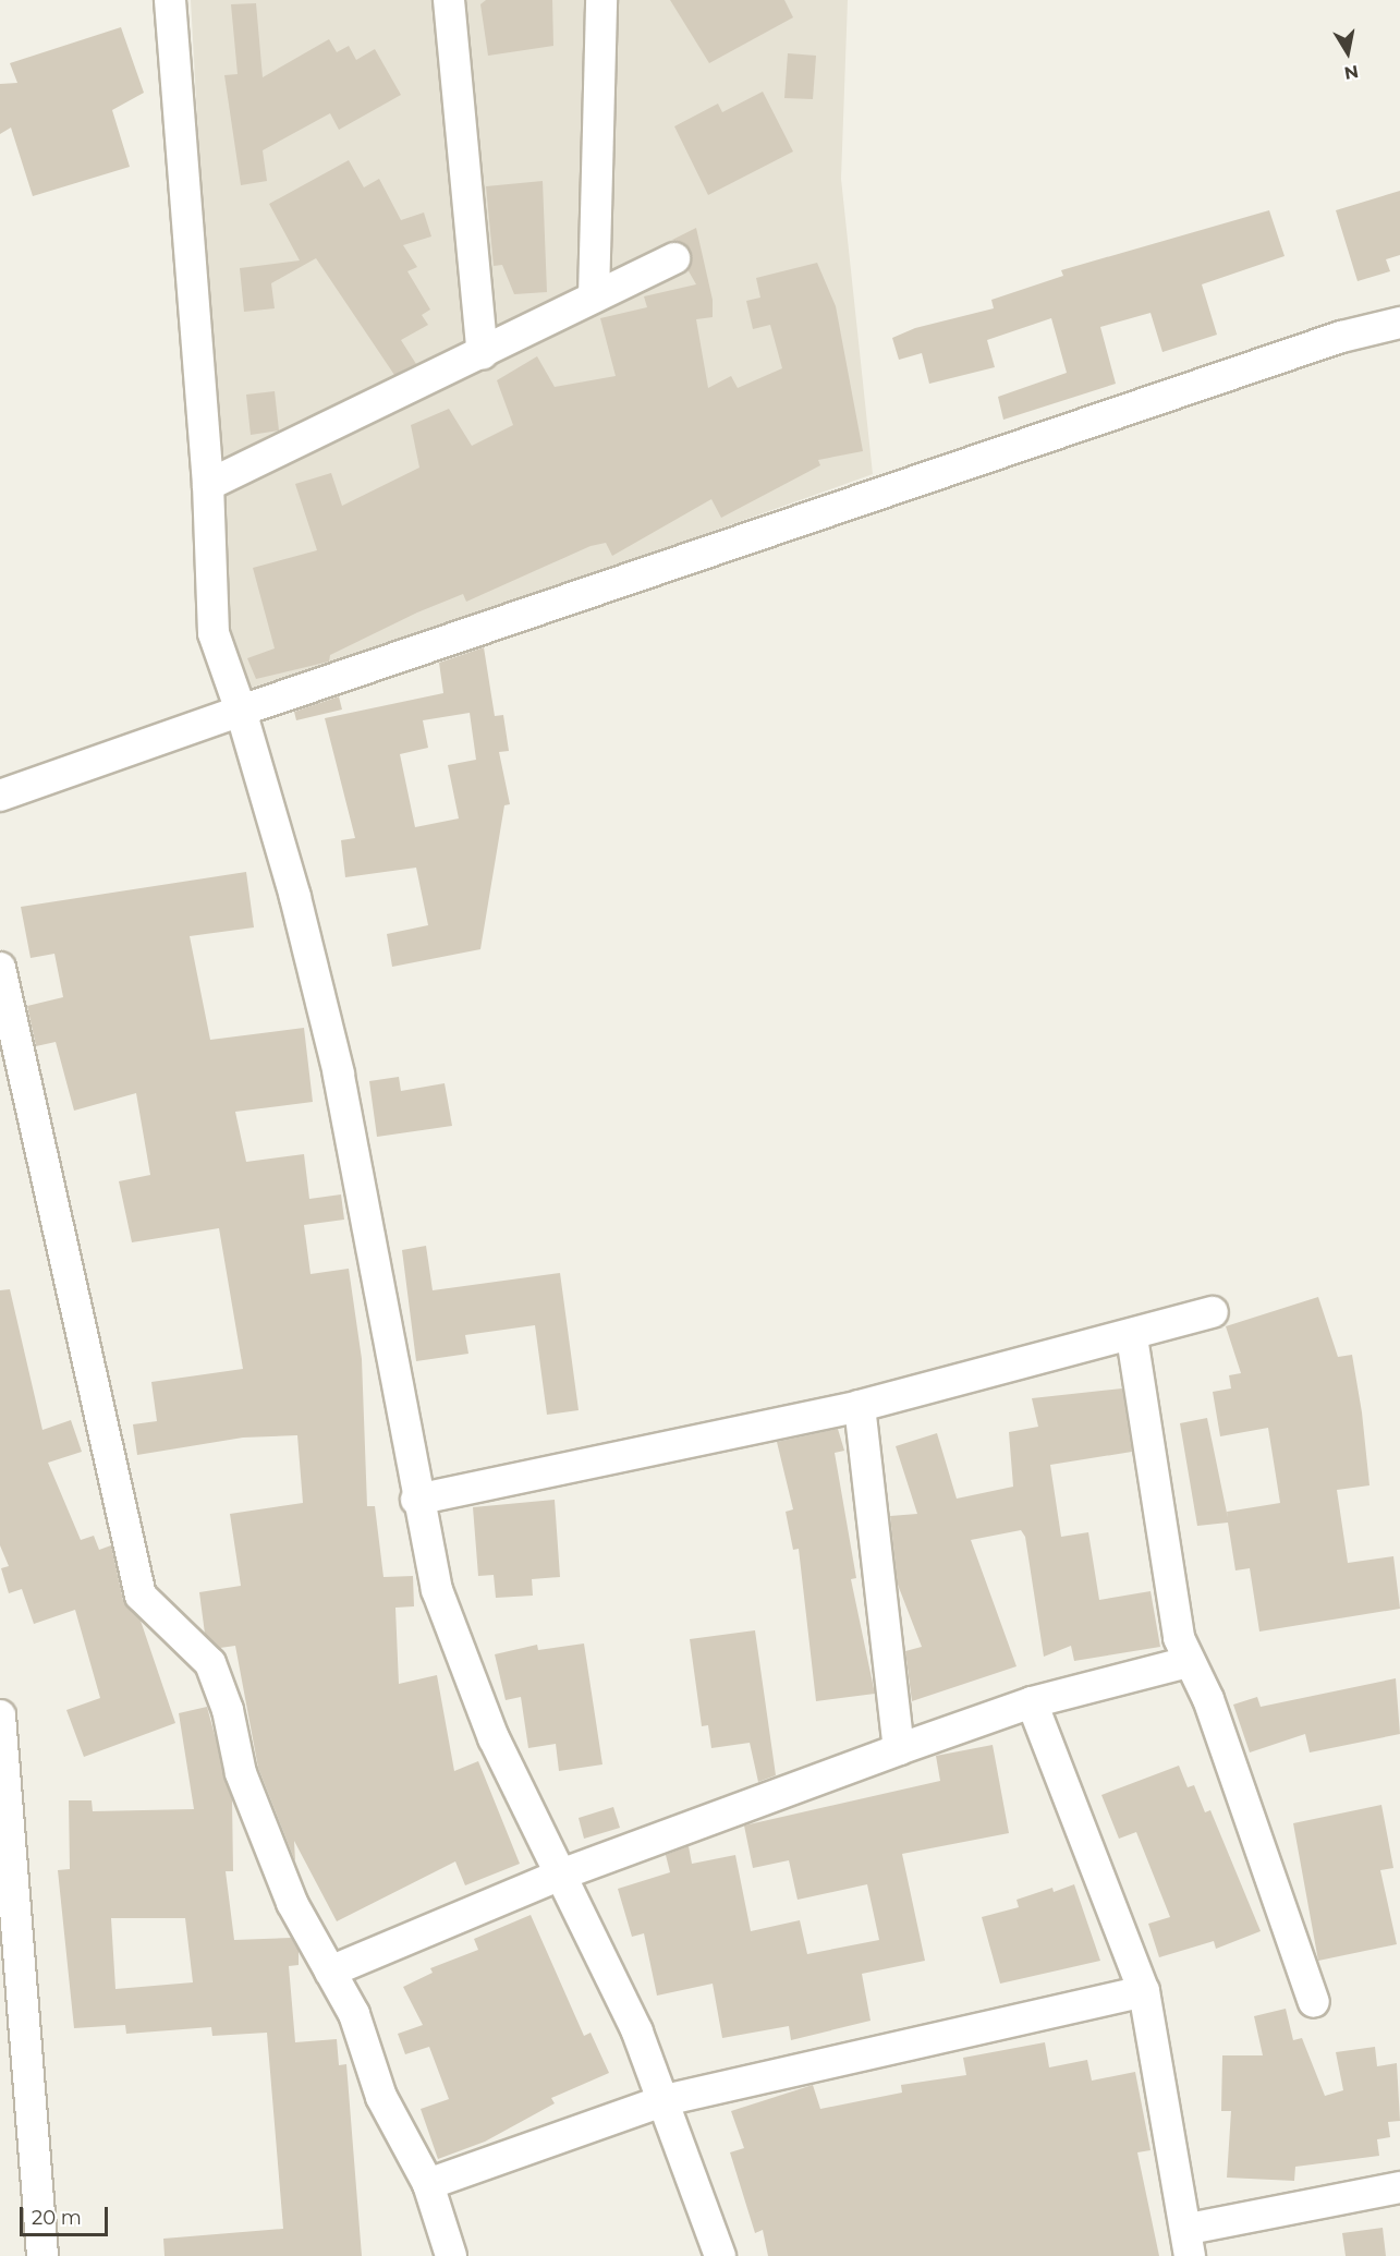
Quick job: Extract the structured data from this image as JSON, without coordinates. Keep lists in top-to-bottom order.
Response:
{
  "scale_bar": "20 m",
  "north": "bottom"
}
